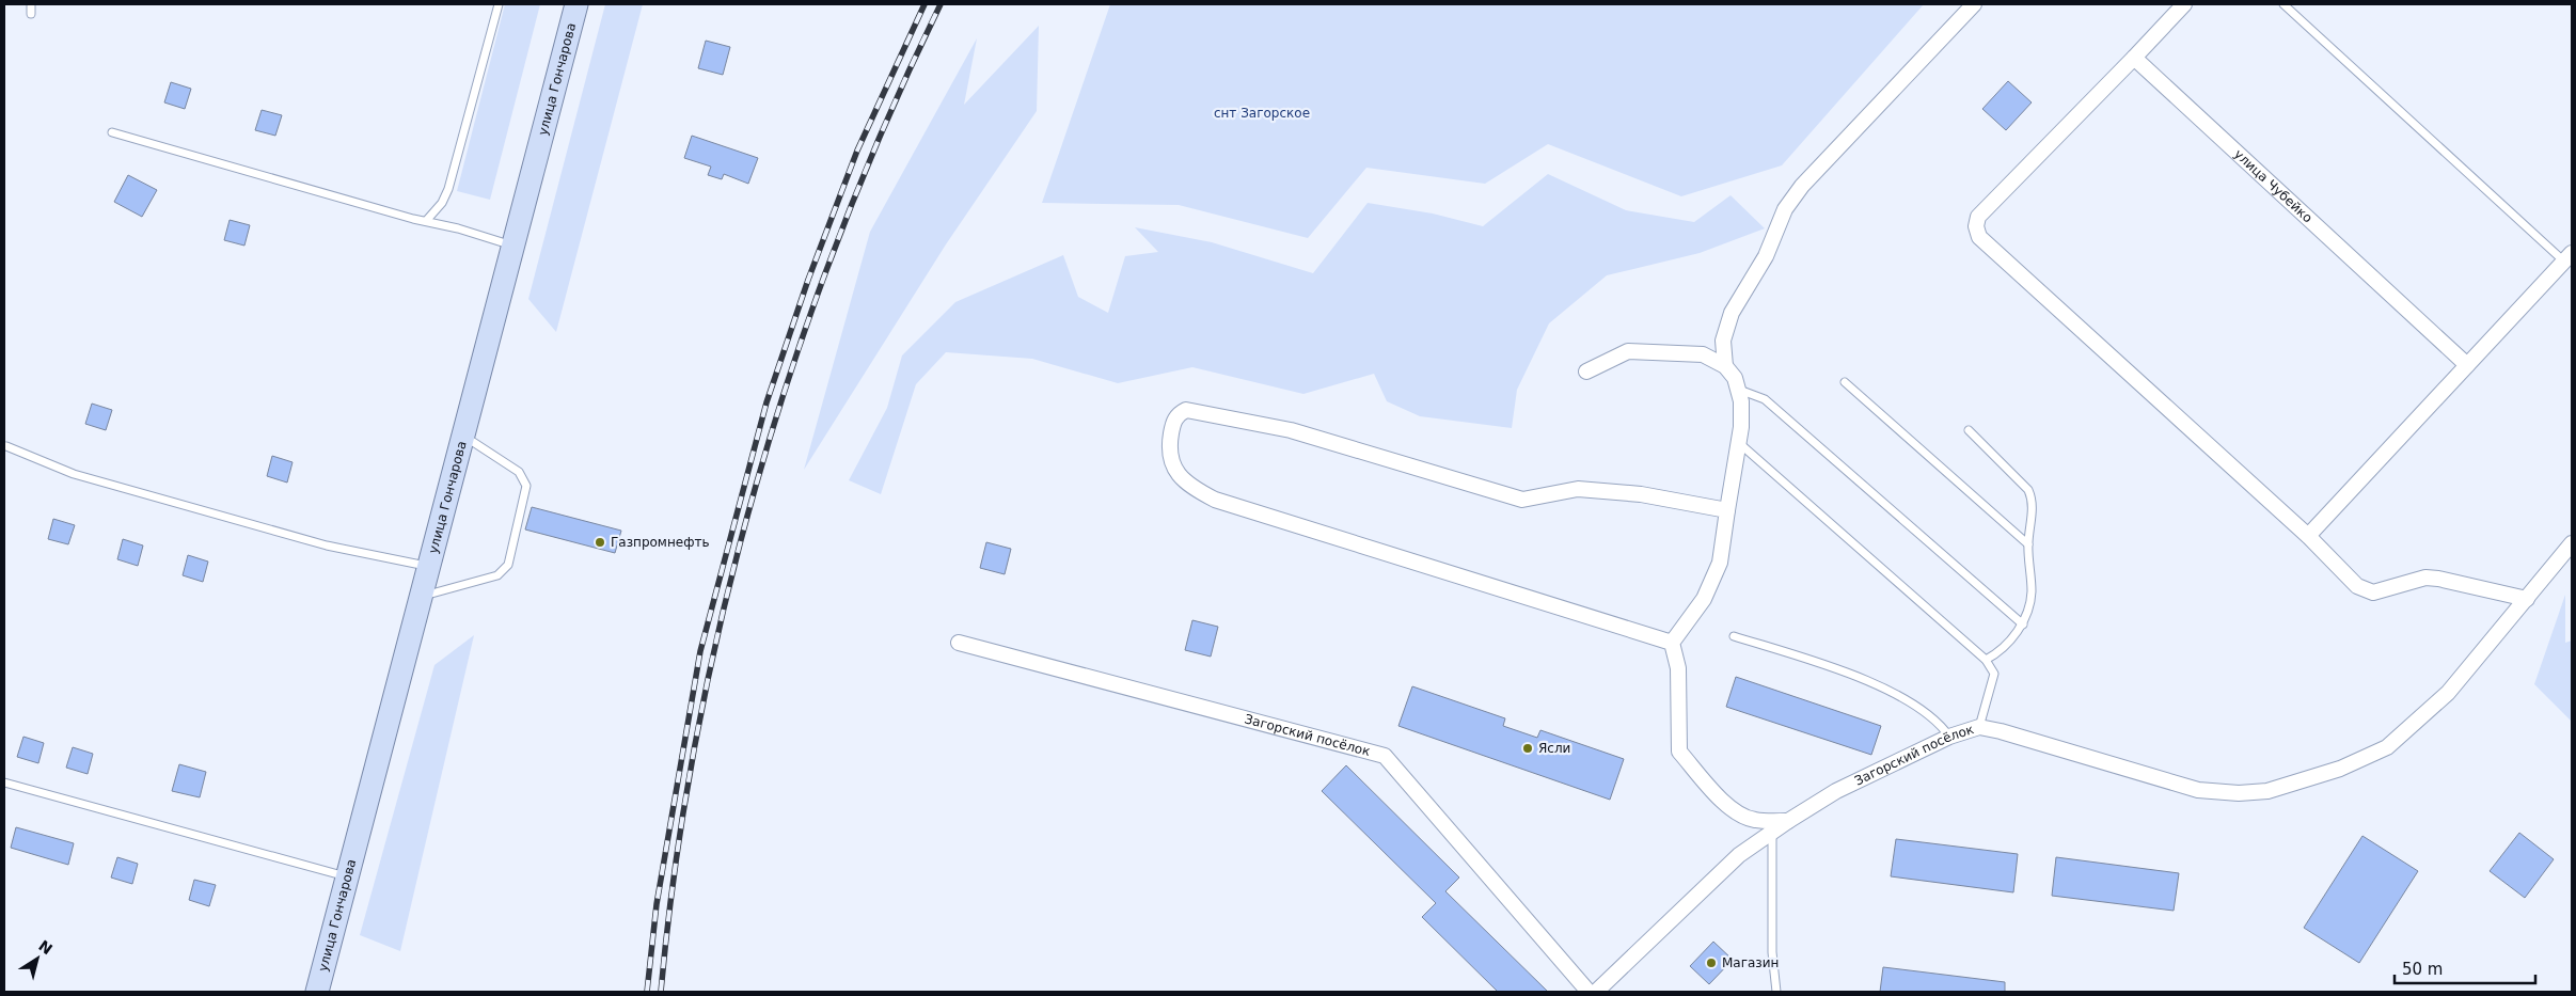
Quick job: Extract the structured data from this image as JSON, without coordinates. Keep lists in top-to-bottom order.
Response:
{
  "streets": {
    "main road": ["улица Гончарова"],
    "street": ["улица Чубейко", "Загорский посёлок"]
  },
  "parks": ["снт Загорское"],
  "places": ["Газпромнефть", "Ясли", "Магазин"],
  "scale_bar": "50 m",
  "north": "top right"
}
